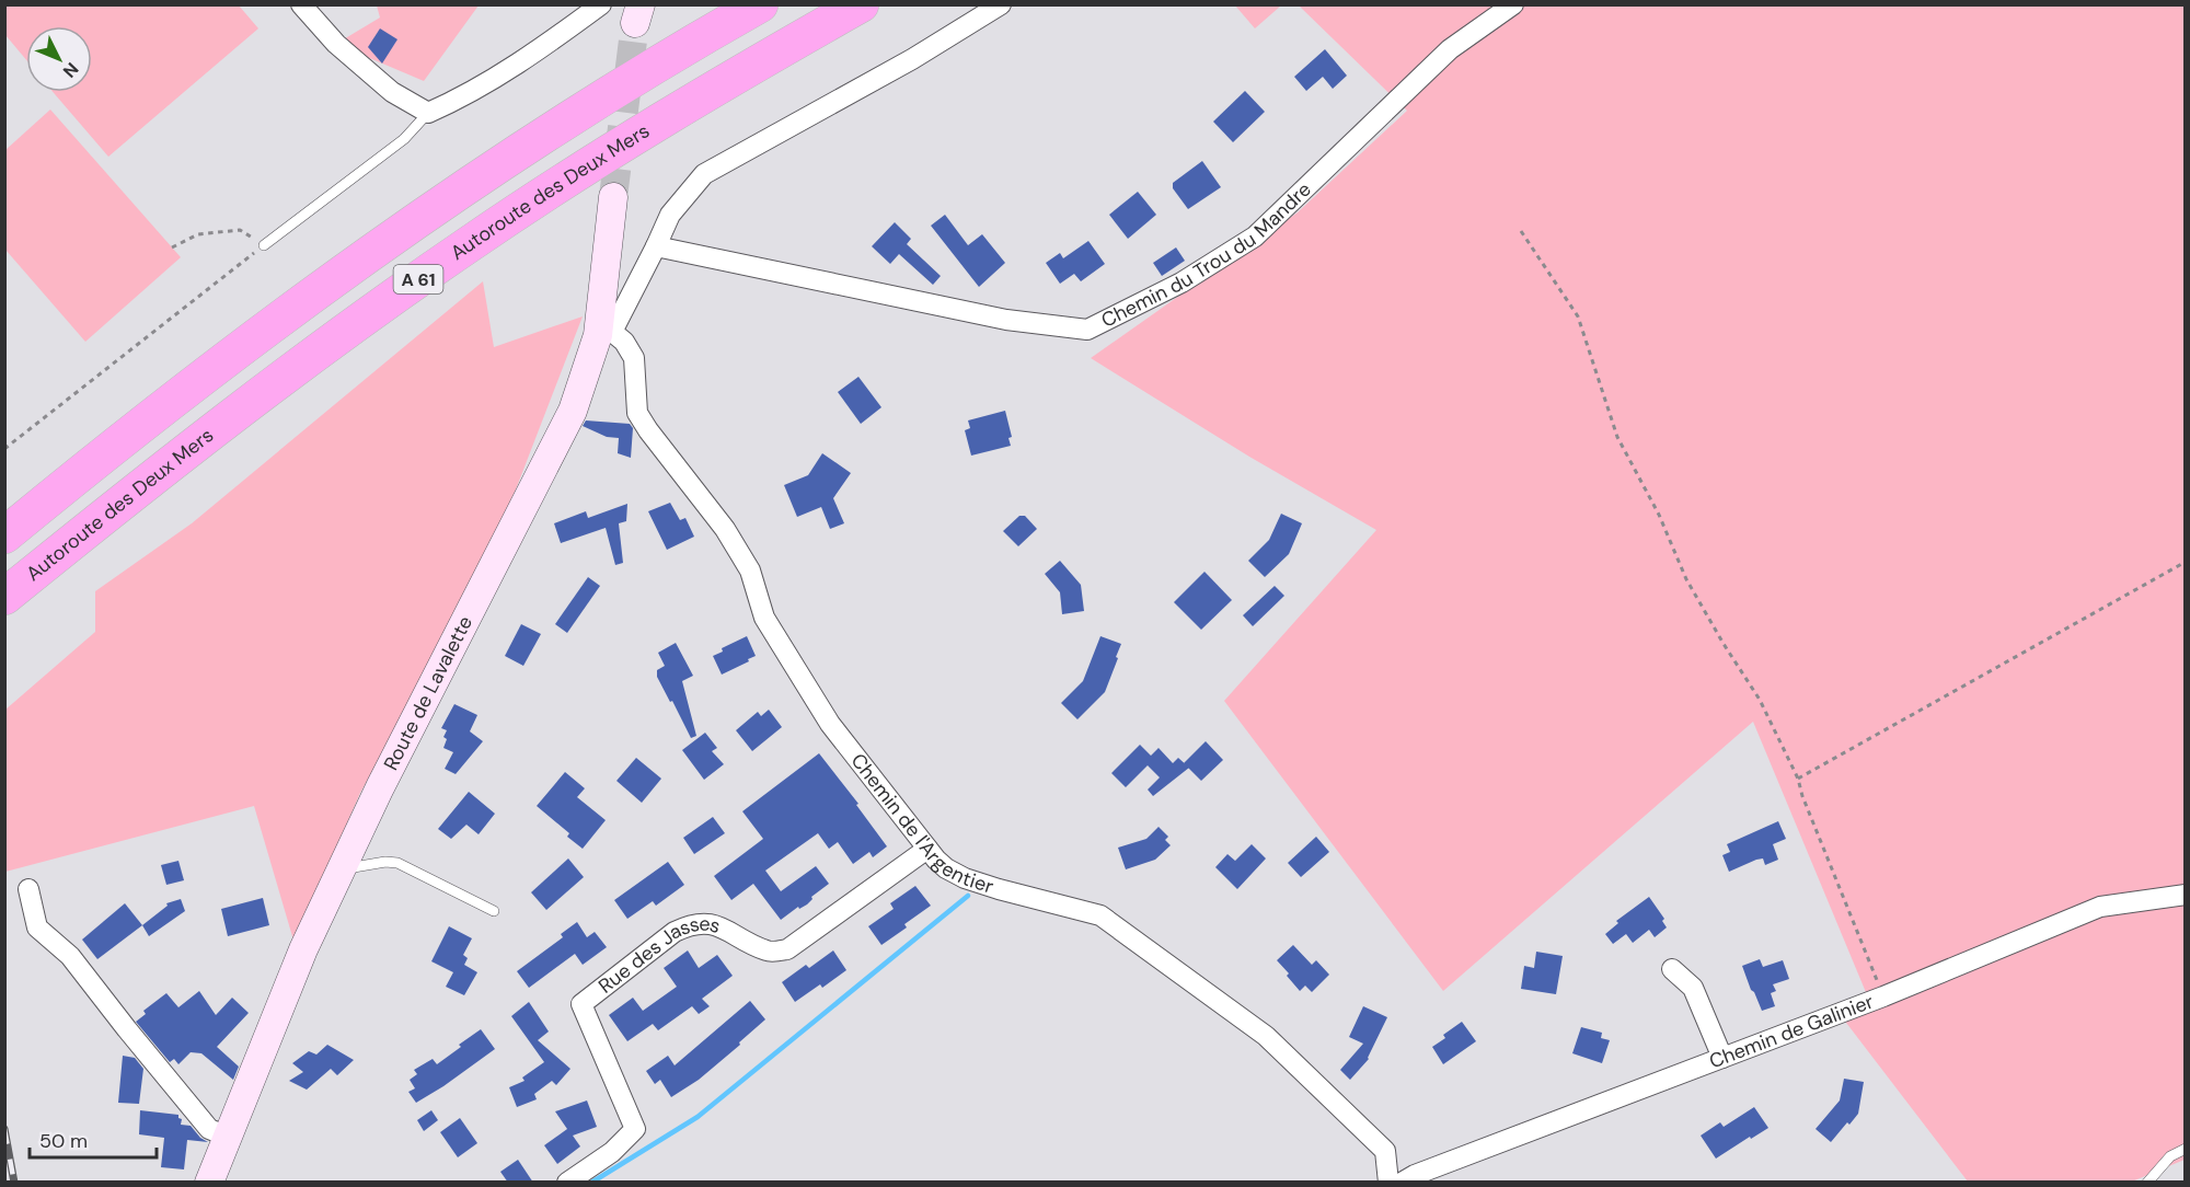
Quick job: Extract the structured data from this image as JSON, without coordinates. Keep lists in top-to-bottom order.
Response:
{
  "streets": {
    "highway": ["Autoroute des Deux Mers", "A 61"],
    "main road": ["Route de Lavalette"],
    "street": [
      "Chemin du Trou du Mandre",
      "Chemin de l'Argentier",
      "Rue des Jasses",
      "Chemin de Galinier"
    ]
  },
  "crossings": [
    ["Route de Lavalette", "Chemin de l'Argentier"],
    ["Chemin de l'Argentier", "Rue des Jasses"]
  ],
  "scale_bar": "50 m",
  "north": "bottom right"
}
